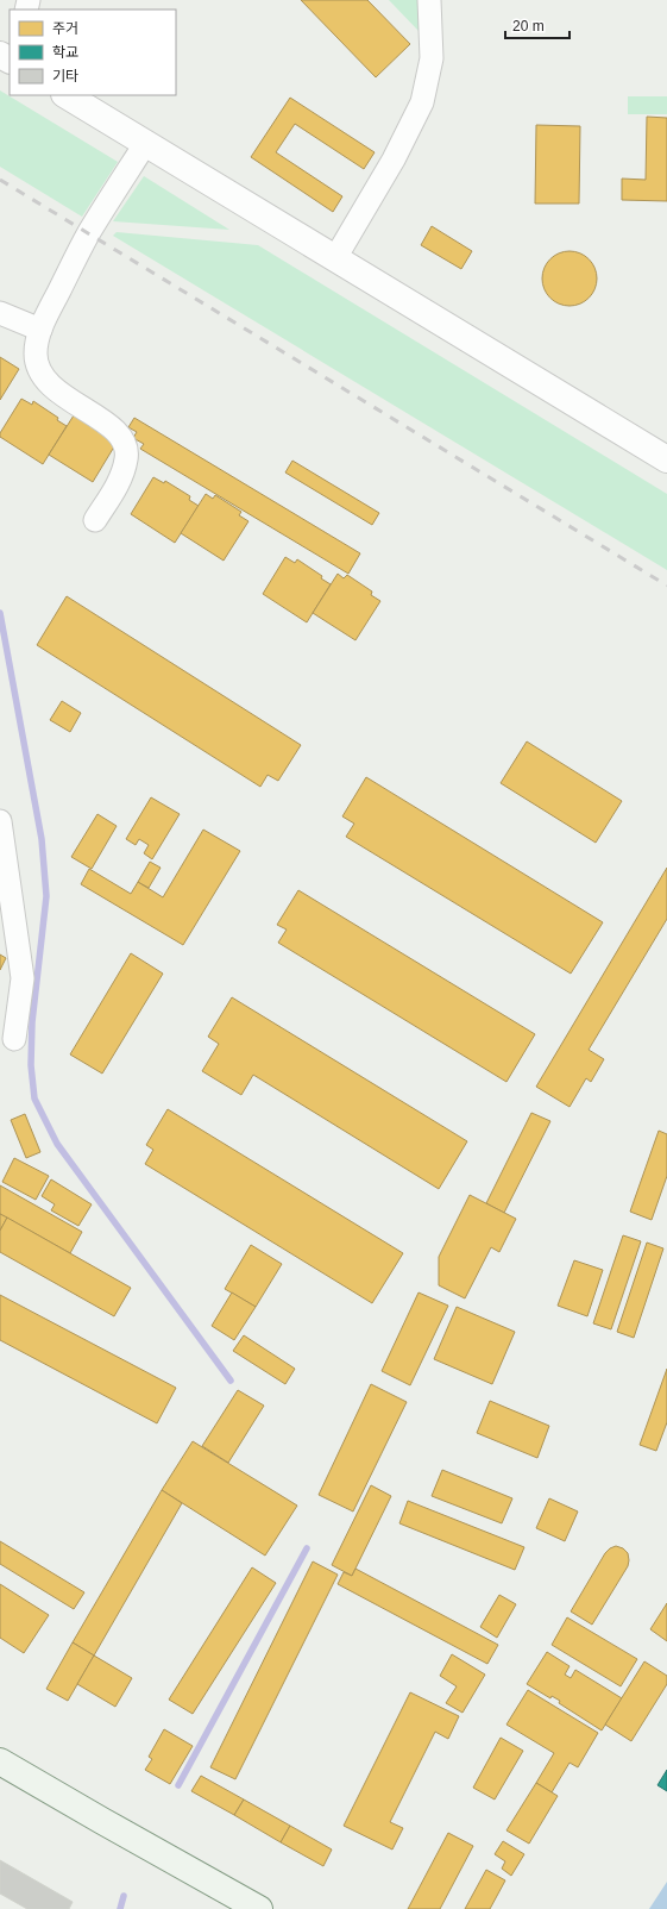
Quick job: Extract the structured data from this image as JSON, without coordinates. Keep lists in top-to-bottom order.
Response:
{
  "legend": ["주거", "학교", "기타"],
  "scale_bar": "20 m"
}
